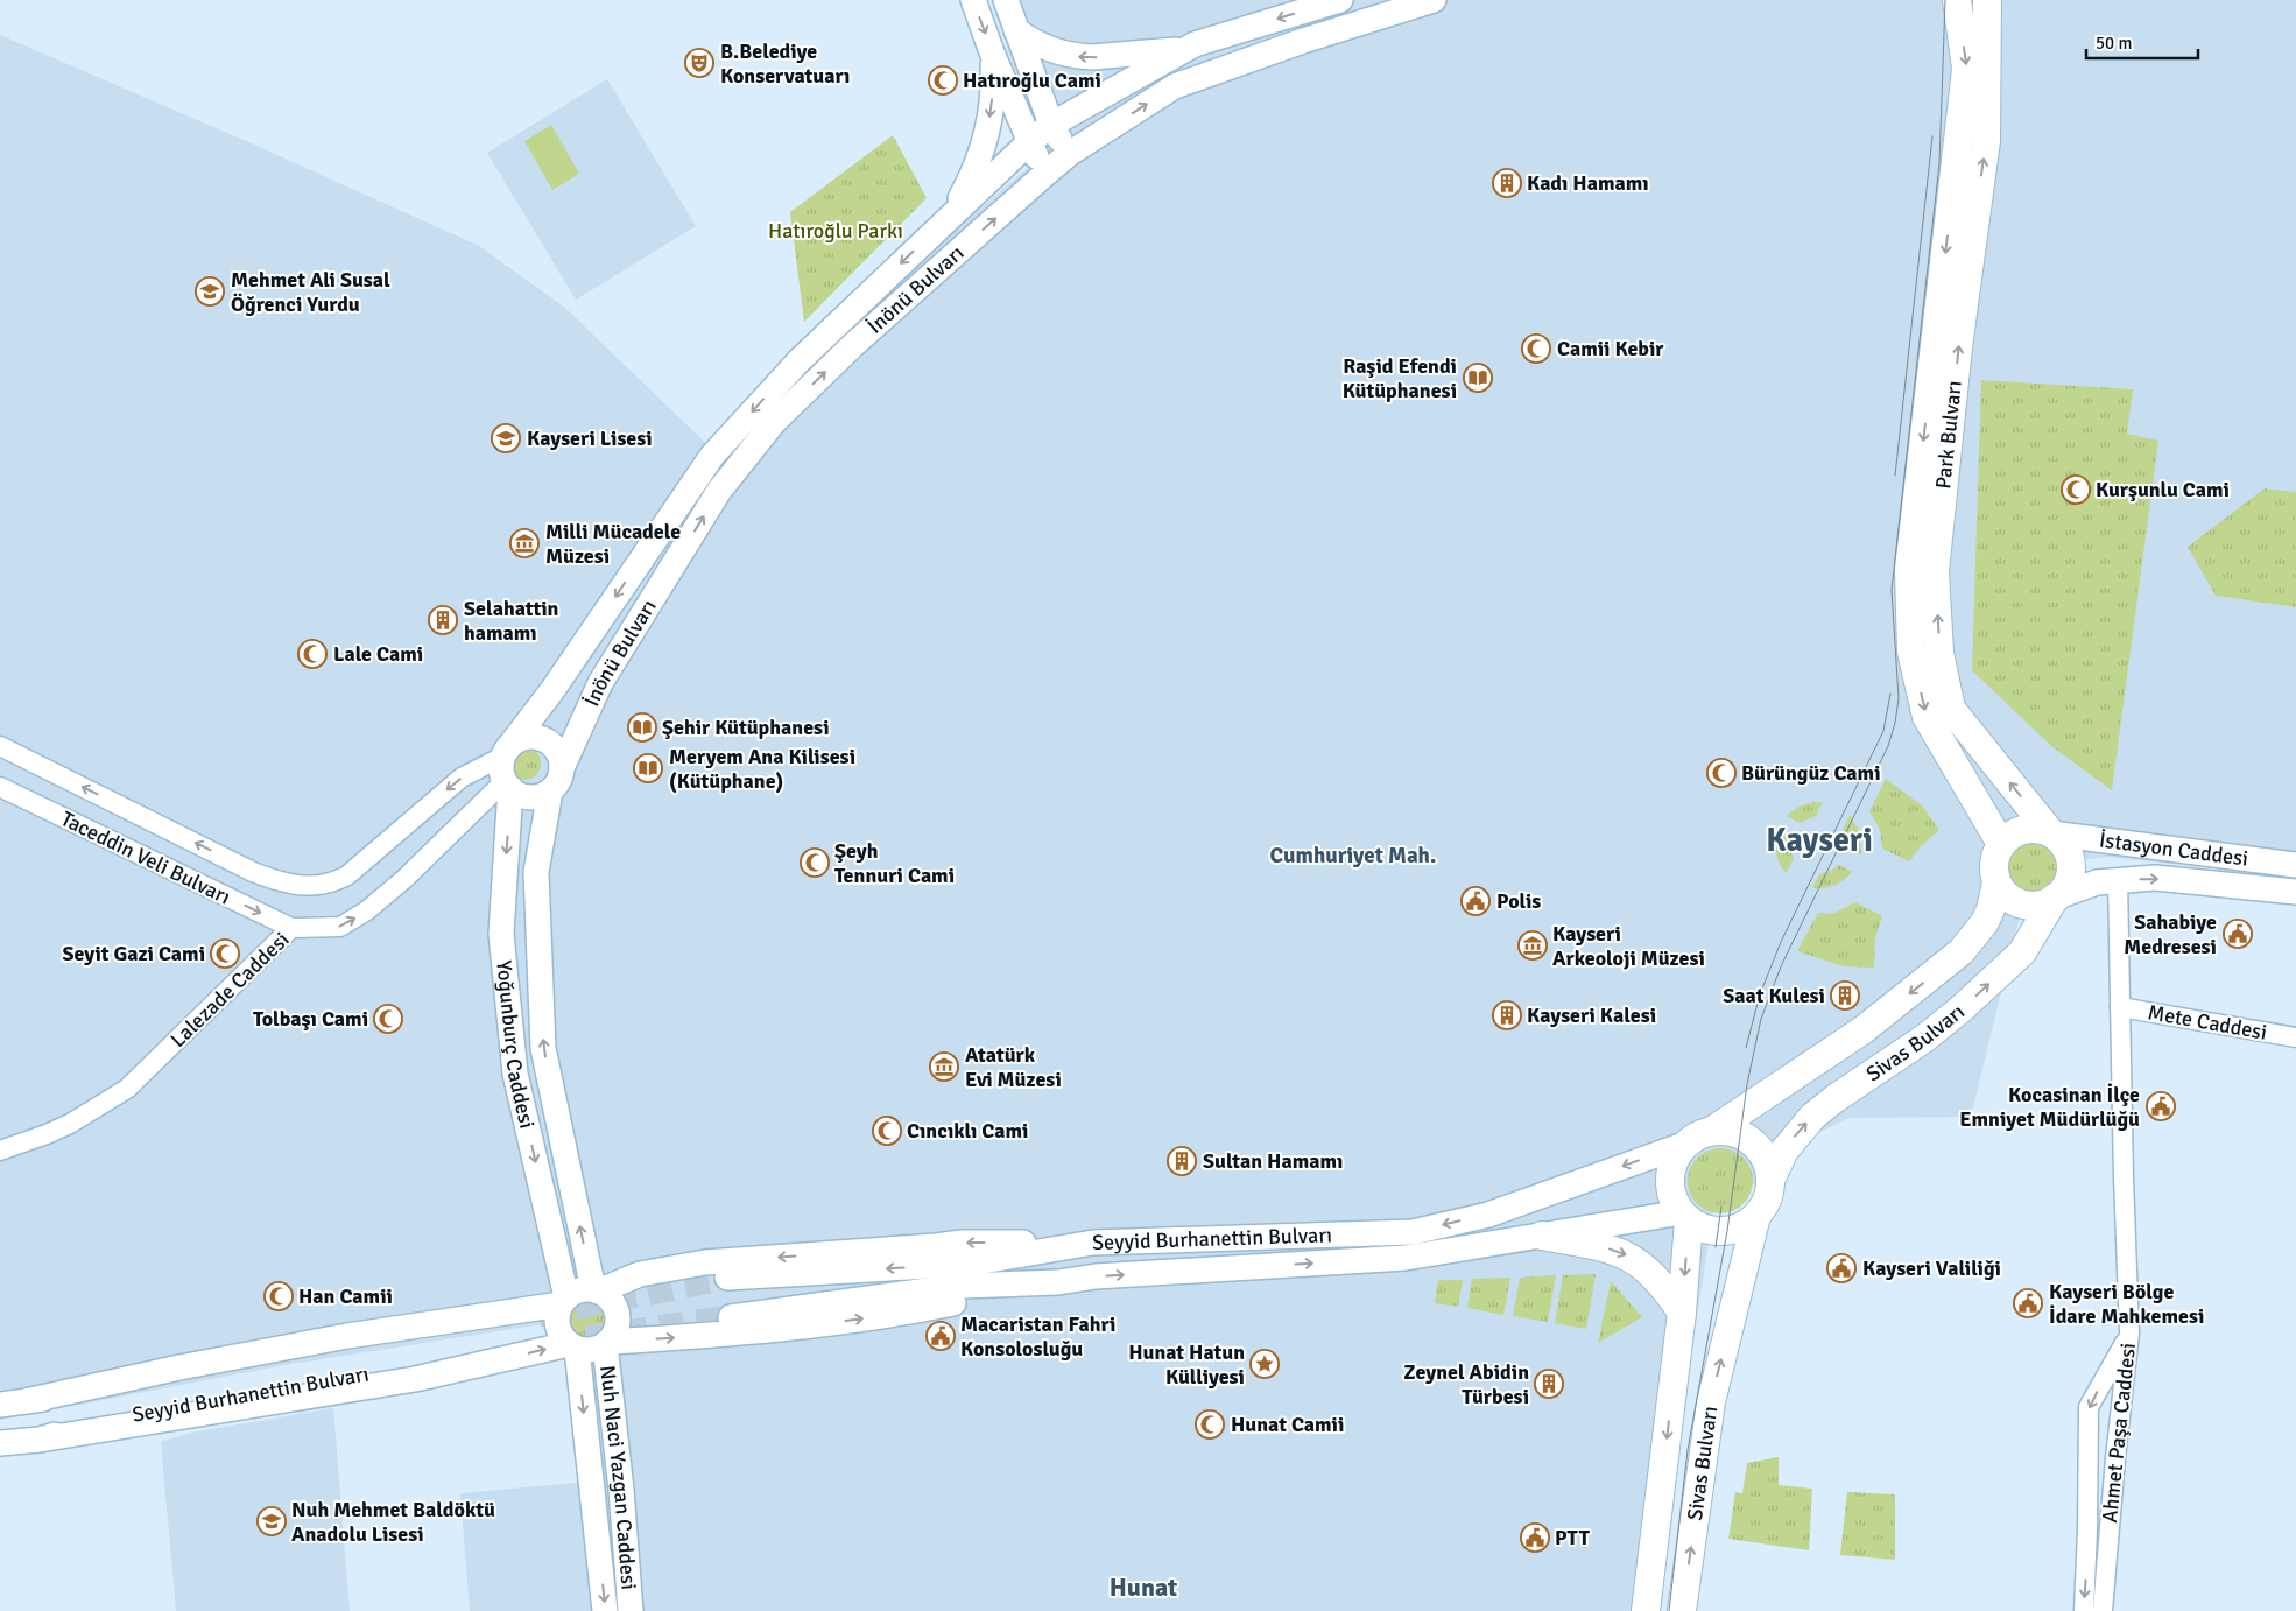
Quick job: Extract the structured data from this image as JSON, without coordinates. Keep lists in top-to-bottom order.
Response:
{
  "streets": {
    "highway": ["Park Bulvarı", "Sivas Bulvarı"],
    "main road": [
      "İnönü Bulvarı",
      "İstasyon Caddesi",
      "Yoğunburç Caddesi",
      "Seyyid Burhanettin Bulvarı",
      "Nuh Naci Yazgan Caddesi"
    ],
    "street": [
      "Taceddin Veli Bulvarı",
      "Lalezade Caddesi",
      "Mete Caddesi",
      "Ahmet Paşa Caddesi"
    ]
  },
  "crossings": [
    ["İnönü Bulvarı", "Taceddin Veli Bulvarı"],
    ["İnönü Bulvarı", "Lalezade Caddesi"],
    ["İnönü Bulvarı", "Yoğunburç Caddesi"],
    ["Park Bulvarı", "İstasyon Caddesi"],
    ["Park Bulvarı", "Sivas Bulvarı"],
    ["İstasyon Caddesi", "Sivas Bulvarı"],
    ["Taceddin Veli Bulvarı", "Lalezade Caddesi"],
    ["Taceddin Veli Bulvarı", "Yoğunburç Caddesi"],
    ["Lalezade Caddesi", "Yoğunburç Caddesi"],
    ["Sivas Bulvarı", "Seyyid Burhanettin Bulvarı"],
    ["Yoğunburç Caddesi", "Nuh Naci Yazgan Caddesi"]
  ],
  "one_way": ["Lalezade Caddesi"],
  "districts": ["Kayseri", "Cumhuriyet Mah.", "Hunat"],
  "parks": ["Hatıroğlu Parkı"],
  "places": {
    "theatre": ["B.Belediye Konservatuarı"],
    "mosque": [
      "Hatıroğlu Cami",
      "Camii Kebir",
      "Kurşunlu Cami",
      "Lale Cami",
      "Bürüngüz Cami",
      "Şeyh Tennuri Cami",
      "Seyit Gazi Cami",
      "Tolbaşı Cami",
      "Cıncıklı Cami",
      "Han Camii",
      "Hunat Camii"
    ],
    "building": [
      "Kadı Hamamı",
      "Selahattin hamamı",
      "Saat Kulesi",
      "Kayseri Kalesi",
      "Sultan Hamamı",
      "Zeynel Abidin Türbesi"
    ],
    "school or university": ["Mehmet Ali Susal Öğrenci Yurdu", "Kayseri Lisesi", "Nuh Mehmet Baldöktü Anadolu Lisesi"],
    "library": ["Raşid Efendi Kütüphanesi", "Şehir Kütüphanesi", "Meryem Ana Kilisesi (Kütüphane)"],
    "museum": ["Milli Mücadele Müzesi", "Kayseri Arkeoloji Müzesi", "Atatürk Evi Müzesi"],
    "public building": [
      "Polis",
      "Sahabiye Medresesi",
      "Kocasinan İlçe Emniyet Müdürlüğü",
      "Kayseri Valiliği",
      "Kayseri Bölge İdare Mahkemesi",
      "Macaristan Fahri Konsolosluğu",
      "PTT"
    ],
    "place": ["Hunat Hatun Külliyesi"]
  },
  "scale_bar": "50 m"
}
